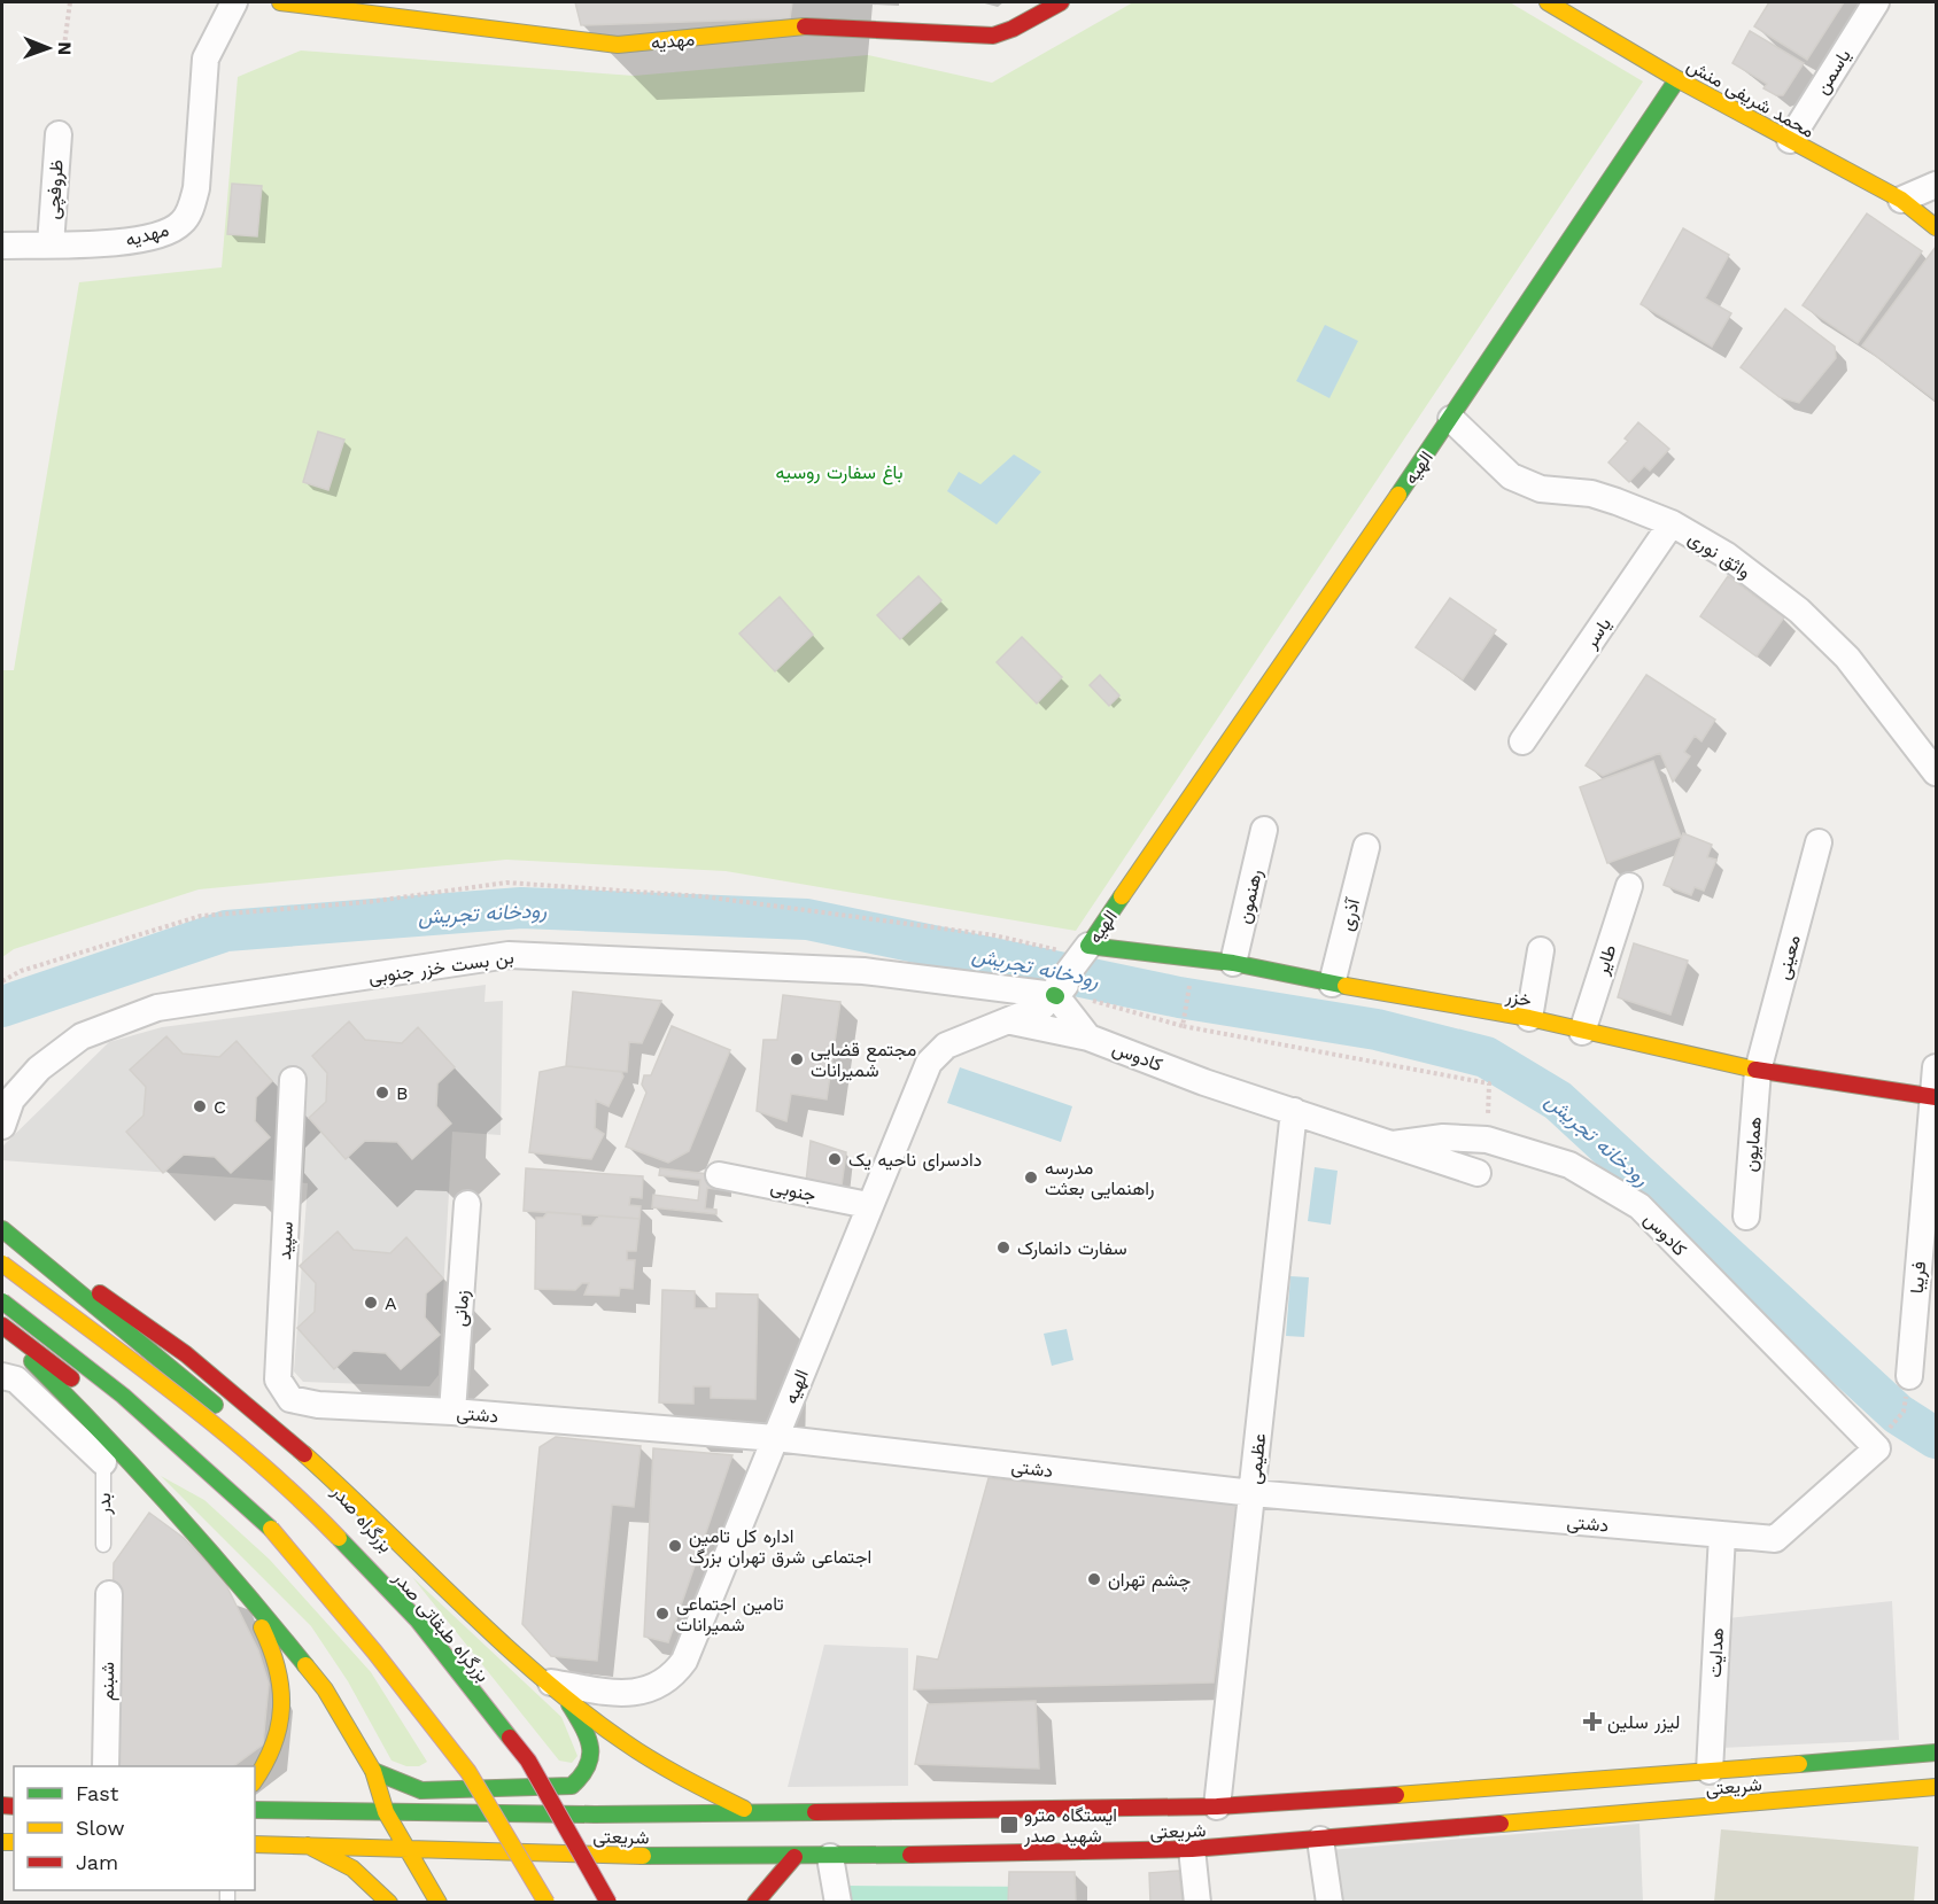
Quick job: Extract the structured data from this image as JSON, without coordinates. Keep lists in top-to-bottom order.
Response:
{
  "streets": {
    "main road": [
      "مهدیه",
      "محمد شریفی منش",
      "الهیه",
      "خزر",
      "بزرگراه صدر",
      "بزرگراه طبقاتی صدر",
      "شریعتی"
    ],
    "street": [
      "یاسمن",
      "ظروفچی",
      "واثق نوری",
      "یاسر",
      "رهنمون",
      "آذری",
      "معینی",
      "طایر",
      "بن بست خزر جنوبی",
      "کادوس",
      "همایون",
      "جنوبی",
      "سپید",
      "فریبا",
      "زمانی",
      "دشتی",
      "عظیمی",
      "هدایت",
      "شبنم"
    ],
    "lane": ["بدر"]
  },
  "crossings": [
    ["مهدیه", "ظروفچی"],
    ["یاسمن", "محمد شریفی منش"],
    ["محمد شریفی منش", "الهیه"],
    ["الهیه", "واثق نوری"],
    ["الهیه", "بن بست خزر جنوبی"],
    ["الهیه", "خزر"],
    ["الهیه", "کادوس"],
    ["الهیه", "جنوبی"],
    ["الهیه", "دشتی"],
    ["واثق نوری", "یاسر"],
    ["رهنمون", "خزر"],
    ["آذری", "خزر"],
    ["معینی", "خزر"],
    ["معینی", "همایون"],
    ["طایر", "خزر"],
    ["بن بست خزر جنوبی", "کادوس"],
    ["خزر", "همایون"],
    ["خزر", "فریبا"],
    ["کادوس", "دشتی"],
    ["کادوس", "عظیمی"],
    ["سپید", "دشتی"],
    ["زمانی", "دشتی"],
    ["دشتی", "عظیمی"],
    ["دشتی", "هدایت"],
    ["عظیمی", "شریعتی"],
    ["هدایت", "شریعتی"]
  ],
  "water": ["رودخانه تجریش"],
  "parks": ["باغ سفارت روسیه"],
  "places": {
    "other": [
      "مجتمع قضایی شمیرانات",
      "B",
      "C",
      "دادسرای ناحیه یک",
      "مدرسه راهنمایی بعثت",
      "سفارت دانمارک",
      "A",
      "اداره کل تامین اجتماعی شرق تهران بزرگ",
      "چشم تهران",
      "تامین اجتماعی شمیرانات"
    ],
    "health": ["لیزر سلین"],
    "transit": ["ایستگاه مترو شهید صدر"]
  },
  "legend": ["Fast", "Slow", "Jam"],
  "north": "right"
}
